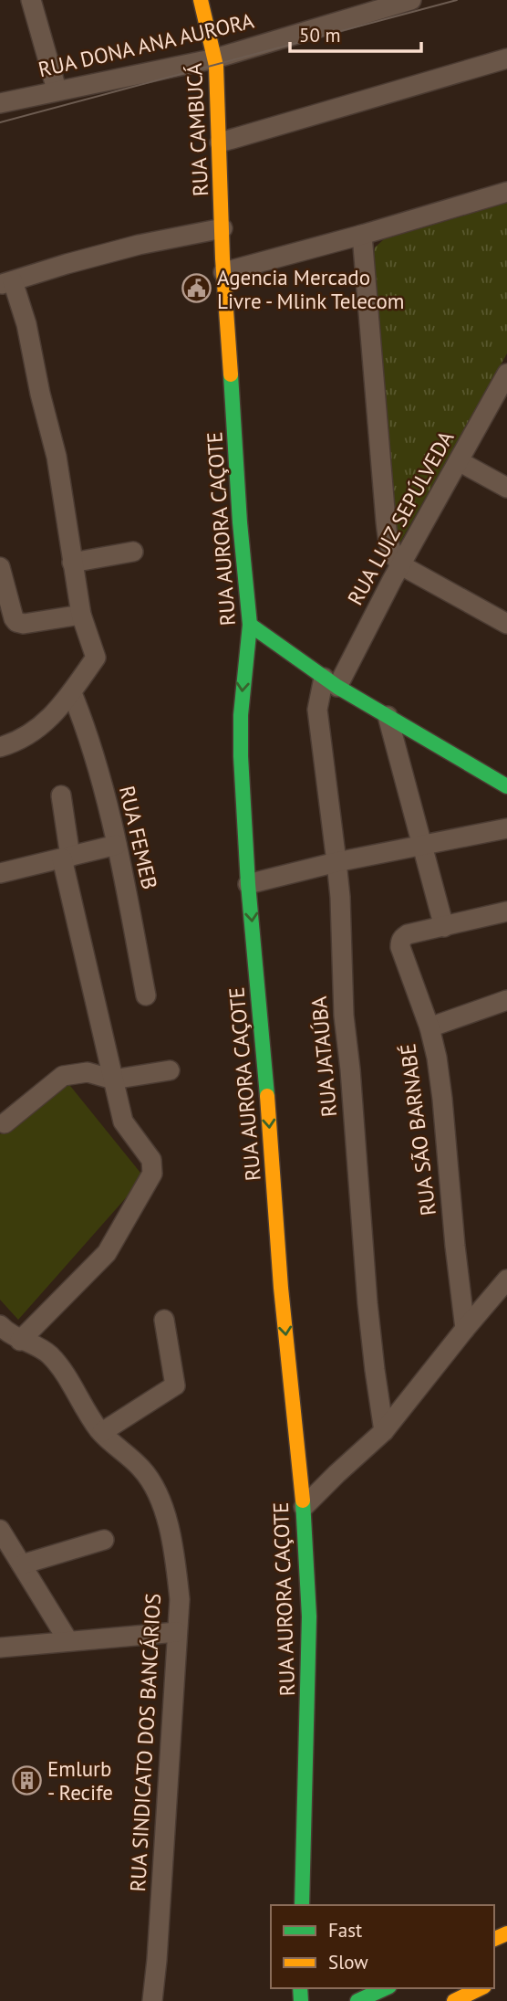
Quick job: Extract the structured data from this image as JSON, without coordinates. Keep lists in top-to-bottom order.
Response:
{
  "streets": {
    "main road": ["RUA CAMBUCÁ", "RUA AURORA CAÇOTE"],
    "street": [
      "RUA DONA ANA AURORA",
      "RUA LUIZ SEPÚLVEDA",
      "RUA FEMEB",
      "RUA JATAÚBA",
      "RUA SÃO BARNABÉ",
      "RUA SINDICATO DOS BANCÁRIOS"
    ]
  },
  "crossings": [
    ["RUA DONA ANA AURORA", "RUA CAMBUCÁ"],
    ["RUA CAMBUCÁ", "RUA AURORA CAÇOTE"],
    ["RUA LUIZ SEPÚLVEDA", "RUA JATAÚBA"]
  ],
  "one_way": ["RUA AURORA CAÇOTE"],
  "places": {
    "public building": ["Agencia Mercado Livre - Mlink Telecom"],
    "building": ["Emlurb - Recife"]
  },
  "legend": ["Fast", "Slow"],
  "scale_bar": "50 m"
}
